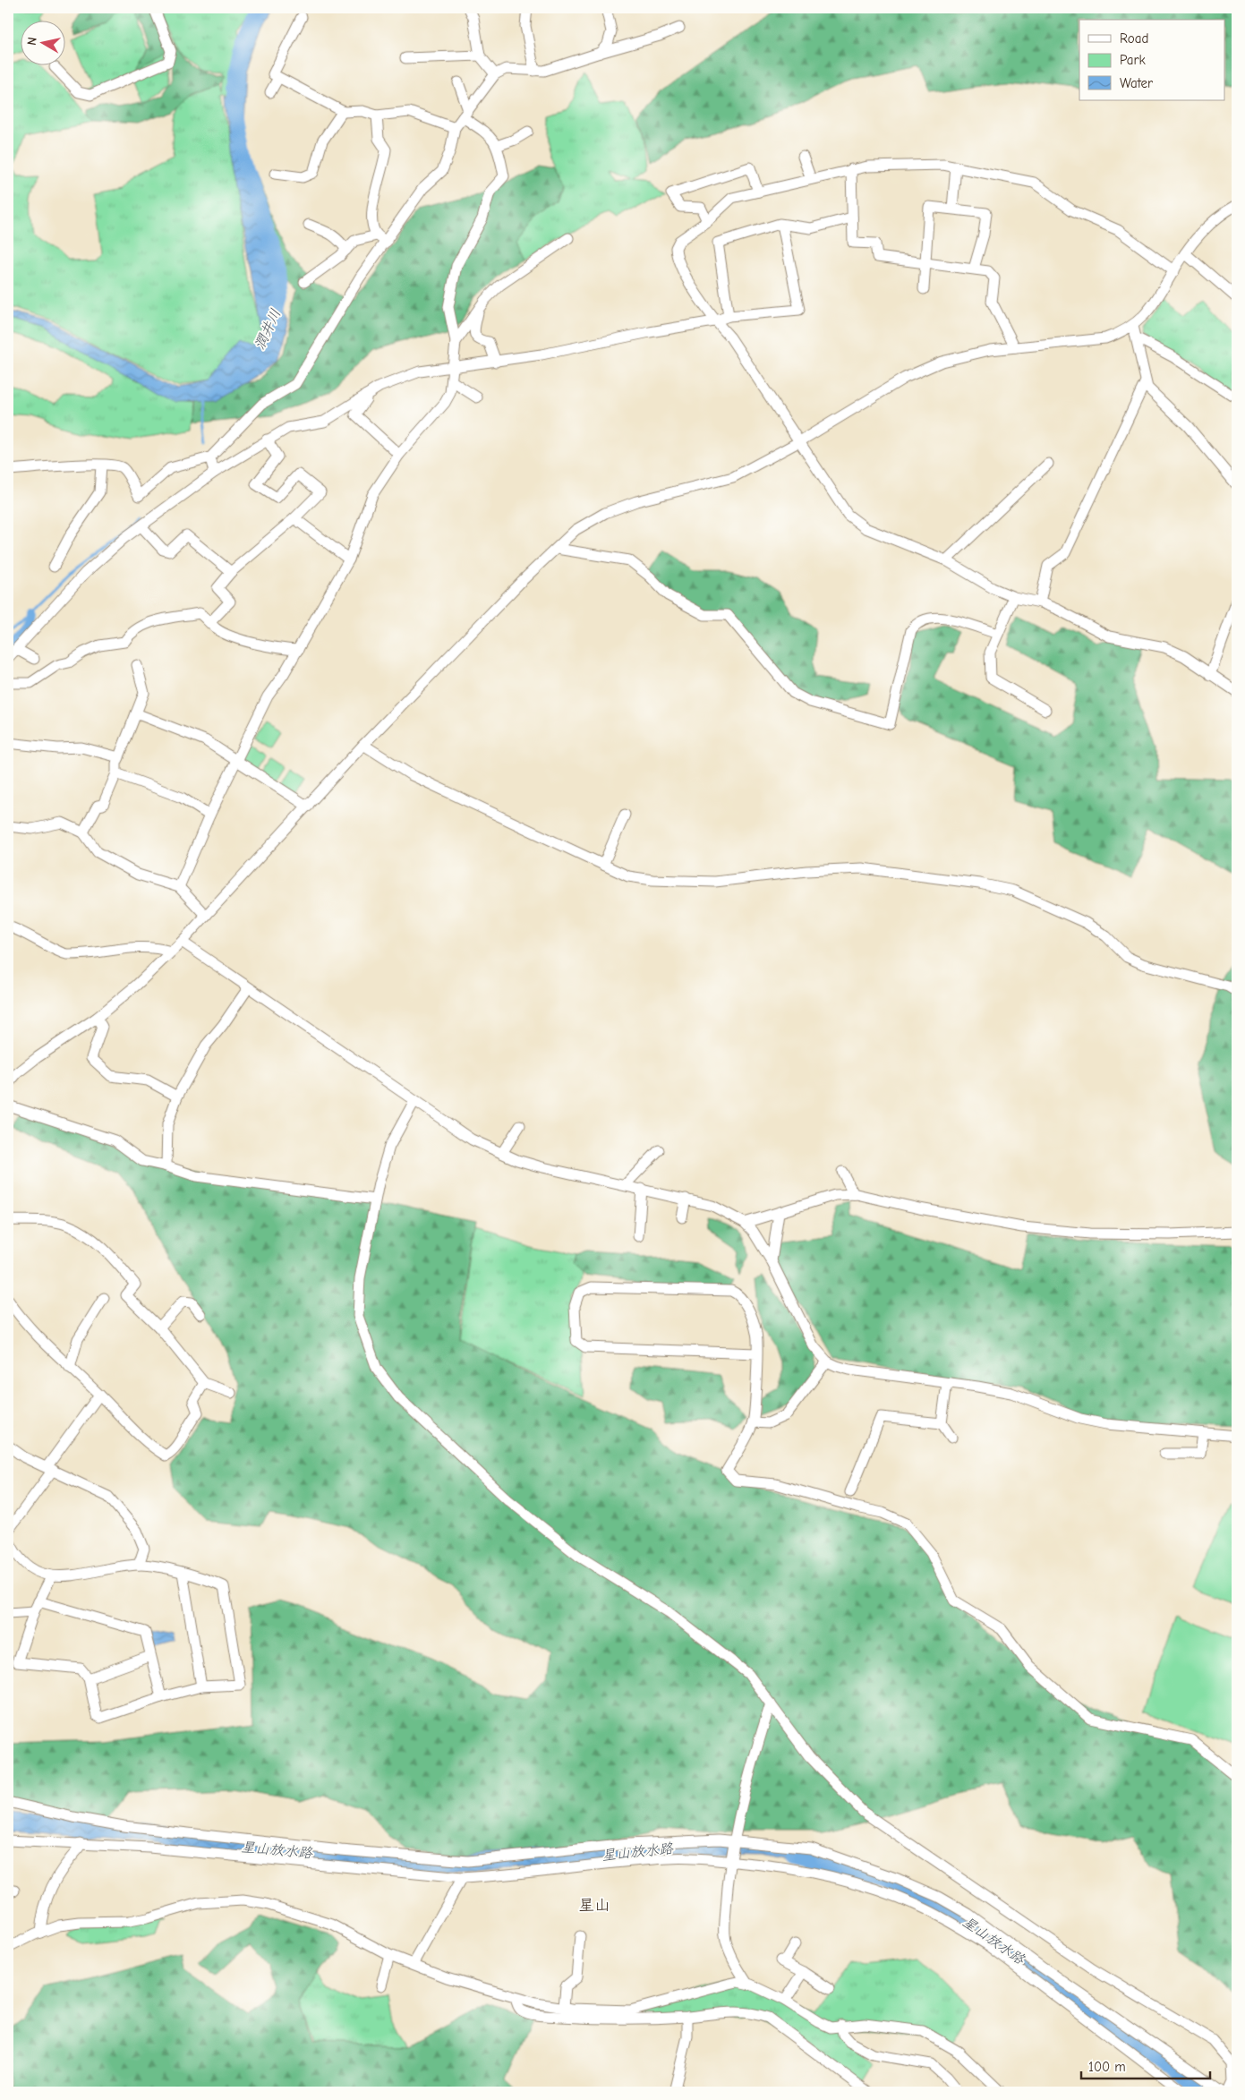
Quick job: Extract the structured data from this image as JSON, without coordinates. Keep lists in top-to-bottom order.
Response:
{
  "districts": ["星山"],
  "water": ["潤井川", "星山放水路"],
  "legend": ["Road", "Park", "Water"],
  "scale_bar": "100 m",
  "north": "left"
}
